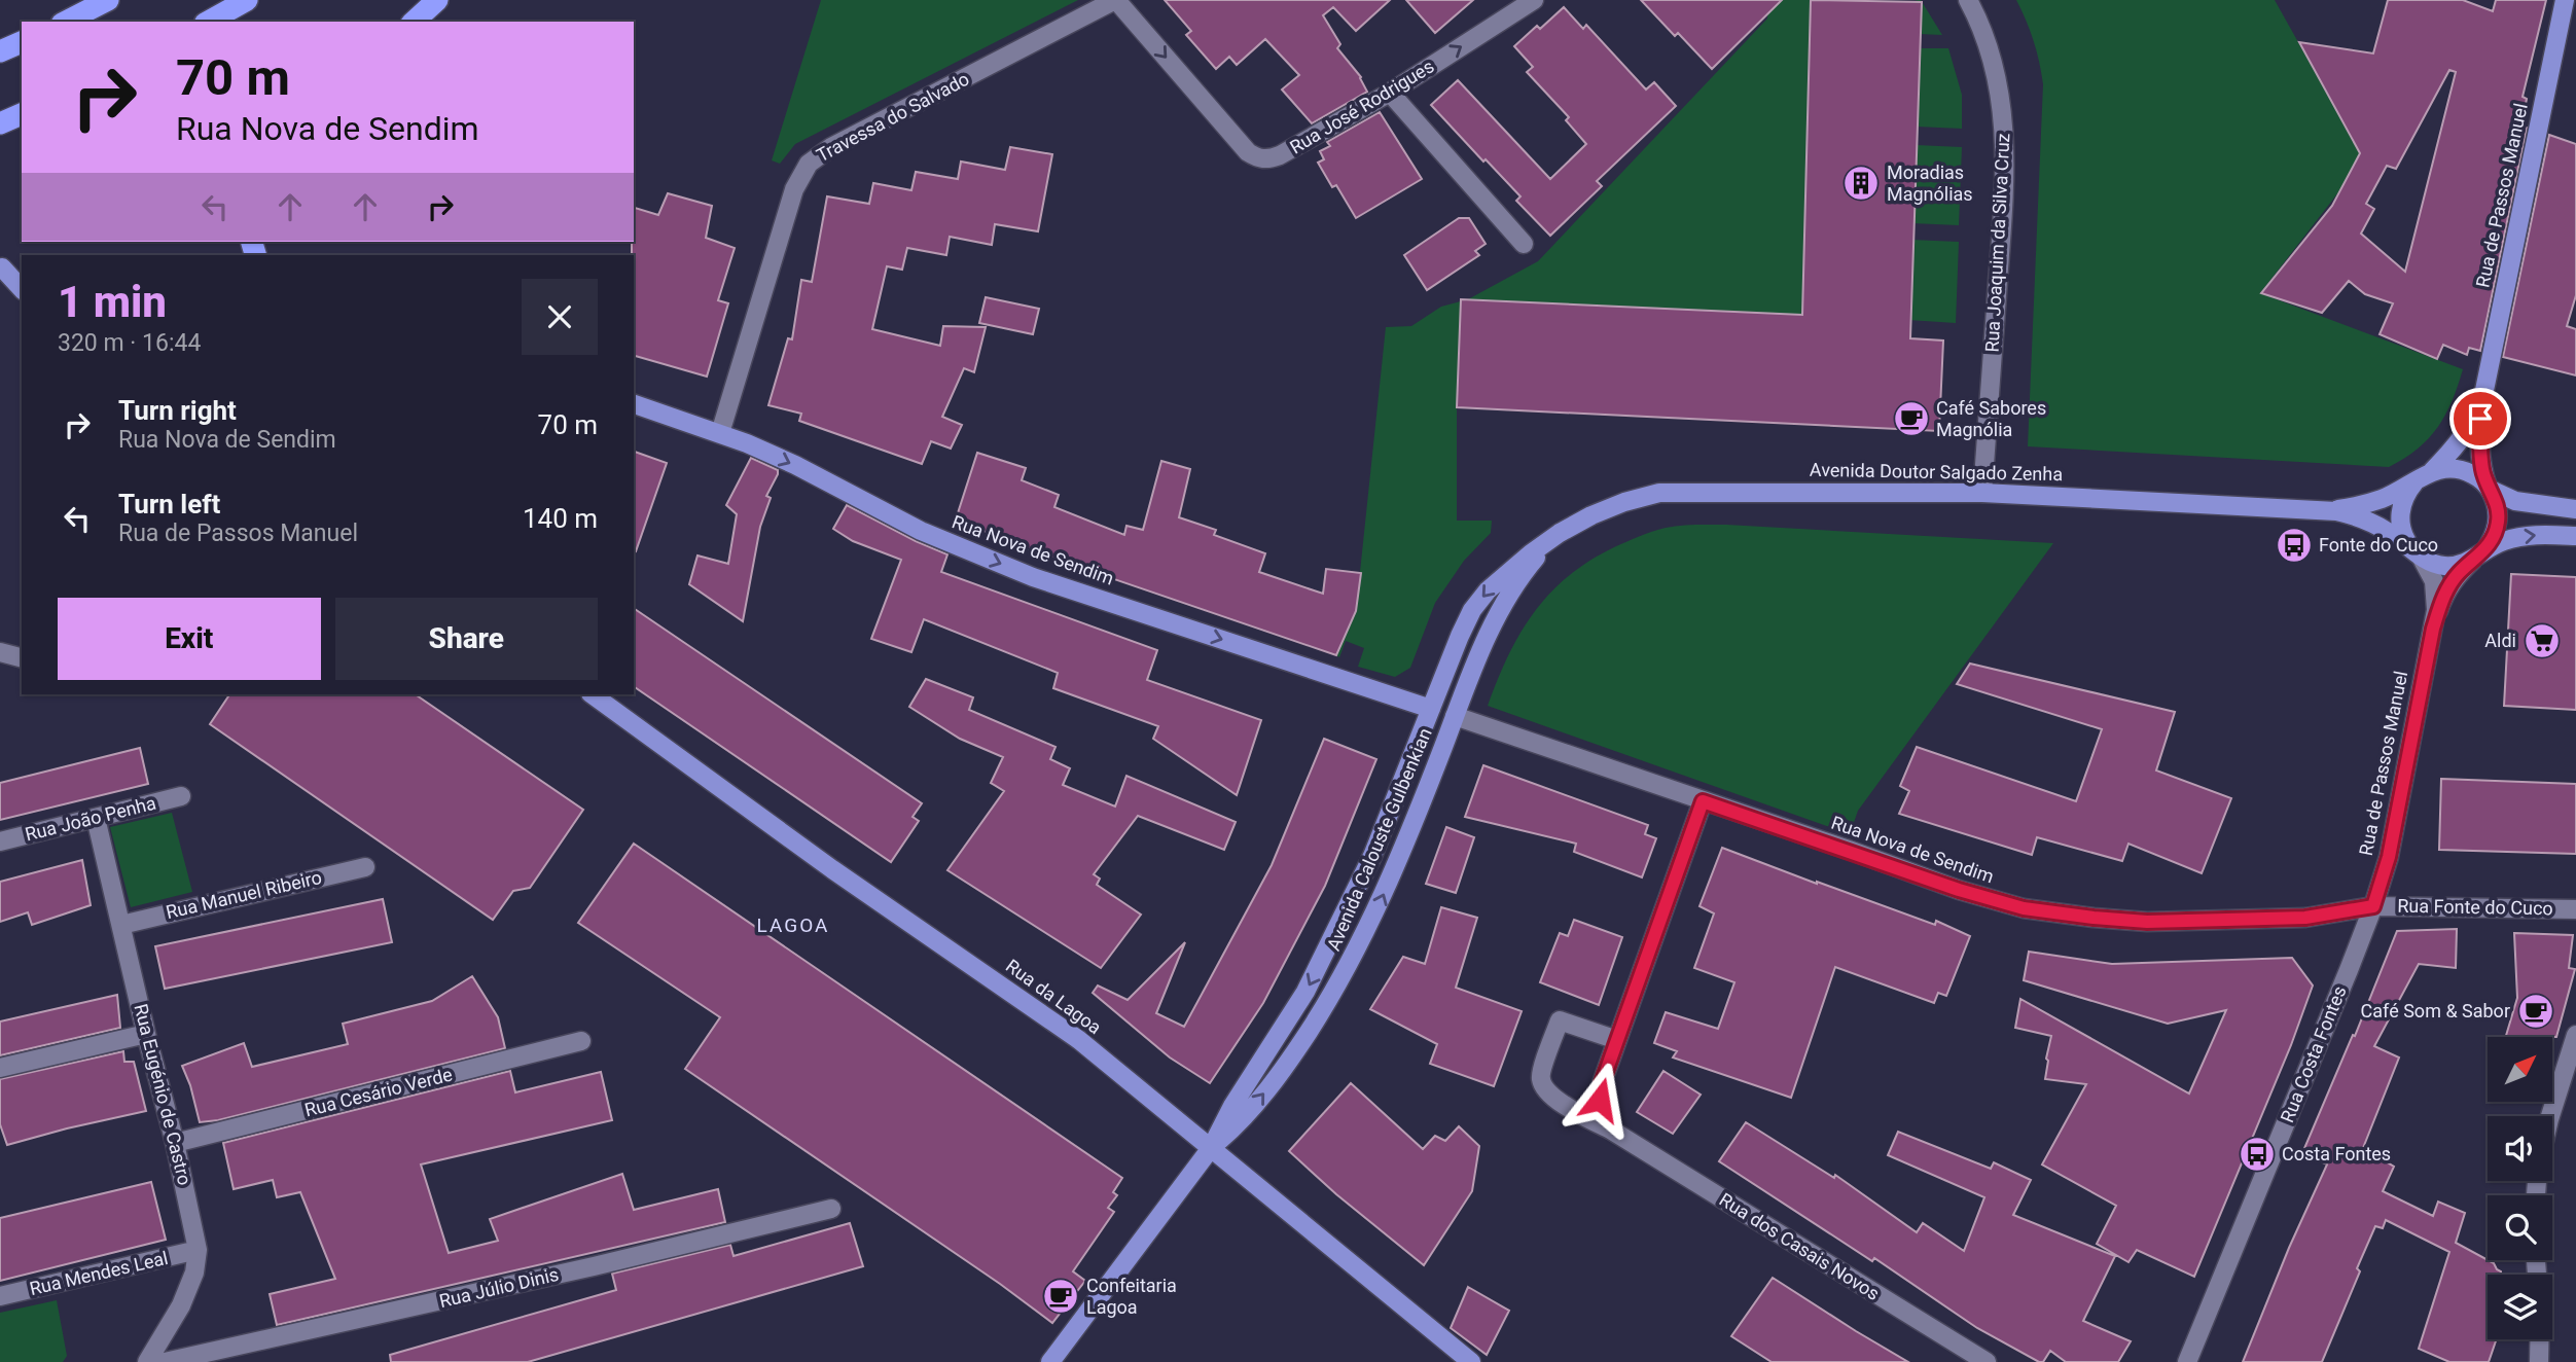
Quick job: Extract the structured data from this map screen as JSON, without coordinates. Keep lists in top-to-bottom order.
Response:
{
  "streets": {
    "main road": [
      "Rua de Passos Manuel",
      "Avenida Doutor Salgado Zenha",
      "Rua Nova de Sendim",
      "Avenida Calouste Gulbenkian",
      "Rua da Lagoa"
    ],
    "street": [
      "Rua José Rodrigues",
      "Travessa do Salvado",
      "Rua Joaquim da Silva Cruz",
      "Rua João Penha",
      "Rua Manuel Ribeiro",
      "Rua Fonte do Cuco",
      "Rua Costa Fontes",
      "Rua Cesário Verde",
      "Rua Eugénio de Castro",
      "Rua dos Casais Novos",
      "Rua Mendes Leal",
      "Rua Júlio Dinis"
    ]
  },
  "crossings": [
    ["Rua José Rodrigues", "Travessa do Salvado"],
    ["Travessa do Salvado", "Rua Nova de Sendim"],
    ["Rua de Passos Manuel", "Avenida Doutor Salgado Zenha"],
    ["Rua de Passos Manuel", "Rua Nova de Sendim"],
    ["Rua de Passos Manuel", "Rua Fonte do Cuco"],
    ["Rua de Passos Manuel", "Rua Costa Fontes"],
    ["Rua Joaquim da Silva Cruz", "Avenida Doutor Salgado Zenha"],
    ["Avenida Doutor Salgado Zenha", "Rua Nova de Sendim"],
    ["Avenida Doutor Salgado Zenha", "Avenida Calouste Gulbenkian"],
    ["Rua Nova de Sendim", "Avenida Calouste Gulbenkian"],
    ["Rua Nova de Sendim", "Rua Fonte do Cuco"],
    ["Rua Nova de Sendim", "Rua Costa Fontes"],
    ["Rua João Penha", "Rua Eugénio de Castro"],
    ["Avenida Calouste Gulbenkian", "Rua da Lagoa"],
    ["Rua Manuel Ribeiro", "Rua Eugénio de Castro"],
    ["Rua Fonte do Cuco", "Rua Costa Fontes"],
    ["Rua Cesário Verde", "Rua Eugénio de Castro"],
    ["Rua Eugénio de Castro", "Rua Mendes Leal"]
  ],
  "one_way": ["Rua Nova de Sendim"],
  "districts": ["LAGOA"],
  "places": {
    "building": ["Moradias Magnólias"],
    "cafe": ["Café Sabores Magnólia", "Café Som & Sabor", "Confeitaria Lagoa"],
    "bus stop": ["Fonte do Cuco", "Costa Fontes"],
    "supermarket": ["Aldi"]
  },
  "north": "top right",
  "page": {
    "turn": ["70 m", "Rua Nova de Sendim"],
    "heading": ["1 min", "320 m · 16:44"],
    "list": [
      {
        "name": "Turn right",
        "note": "Rua Nova de Sendim",
        "value": "70 m"
      },
      {
        "name": "Turn left",
        "note": "Rua de Passos Manuel",
        "value": "140 m"
      }
    ],
    "buttons": ["Exit", "Share"]
  }
}
